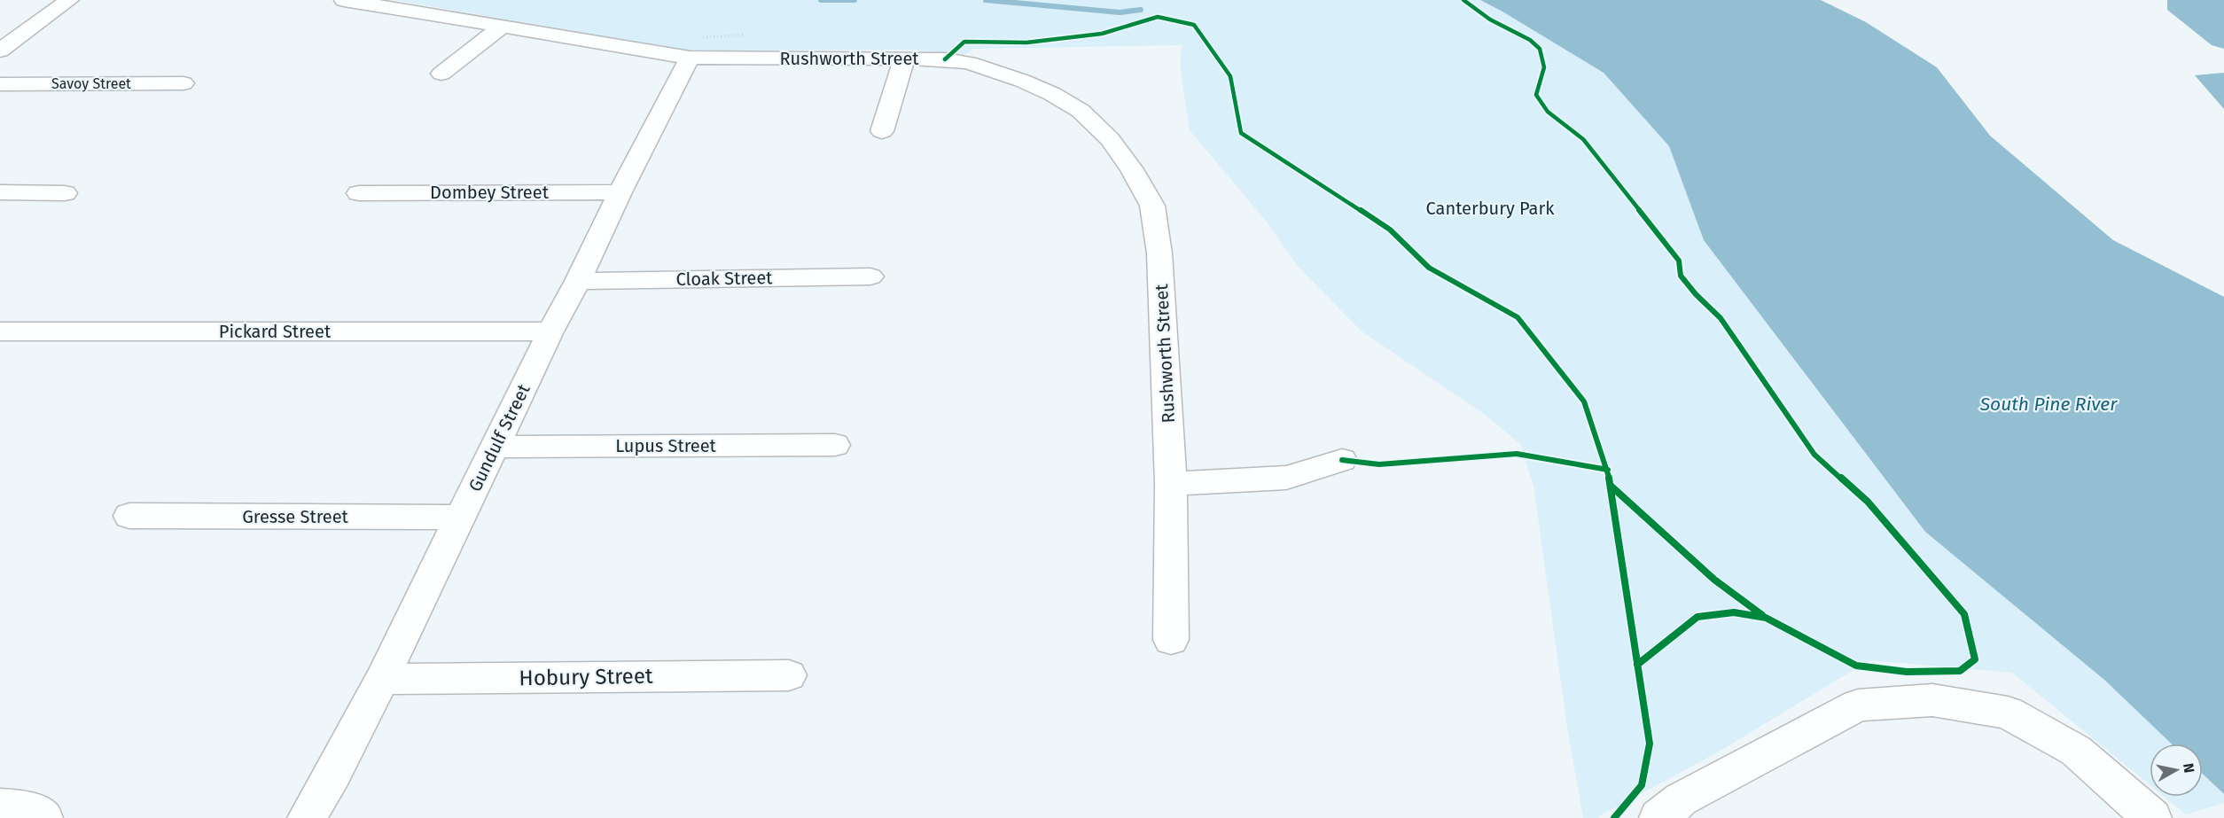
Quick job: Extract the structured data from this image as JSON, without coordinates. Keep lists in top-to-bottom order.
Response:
{
  "streets": {
    "street": [
      "Rushworth Street",
      "Savoy Street",
      "Dombey Street",
      "Cloak Street",
      "Pickard Street",
      "Gundulf Street",
      "Lupus Street",
      "Gresse Street",
      "Hobury Street"
    ]
  },
  "crossings": [
    ["Rushworth Street", "Gundulf Street"],
    ["Dombey Street", "Gundulf Street"],
    ["Cloak Street", "Gundulf Street"],
    ["Pickard Street", "Gundulf Street"],
    ["Gundulf Street", "Lupus Street"],
    ["Gundulf Street", "Gresse Street"],
    ["Gundulf Street", "Hobury Street"]
  ],
  "water": ["South Pine River"],
  "parks": ["Canterbury Park"],
  "north": "right"
}
